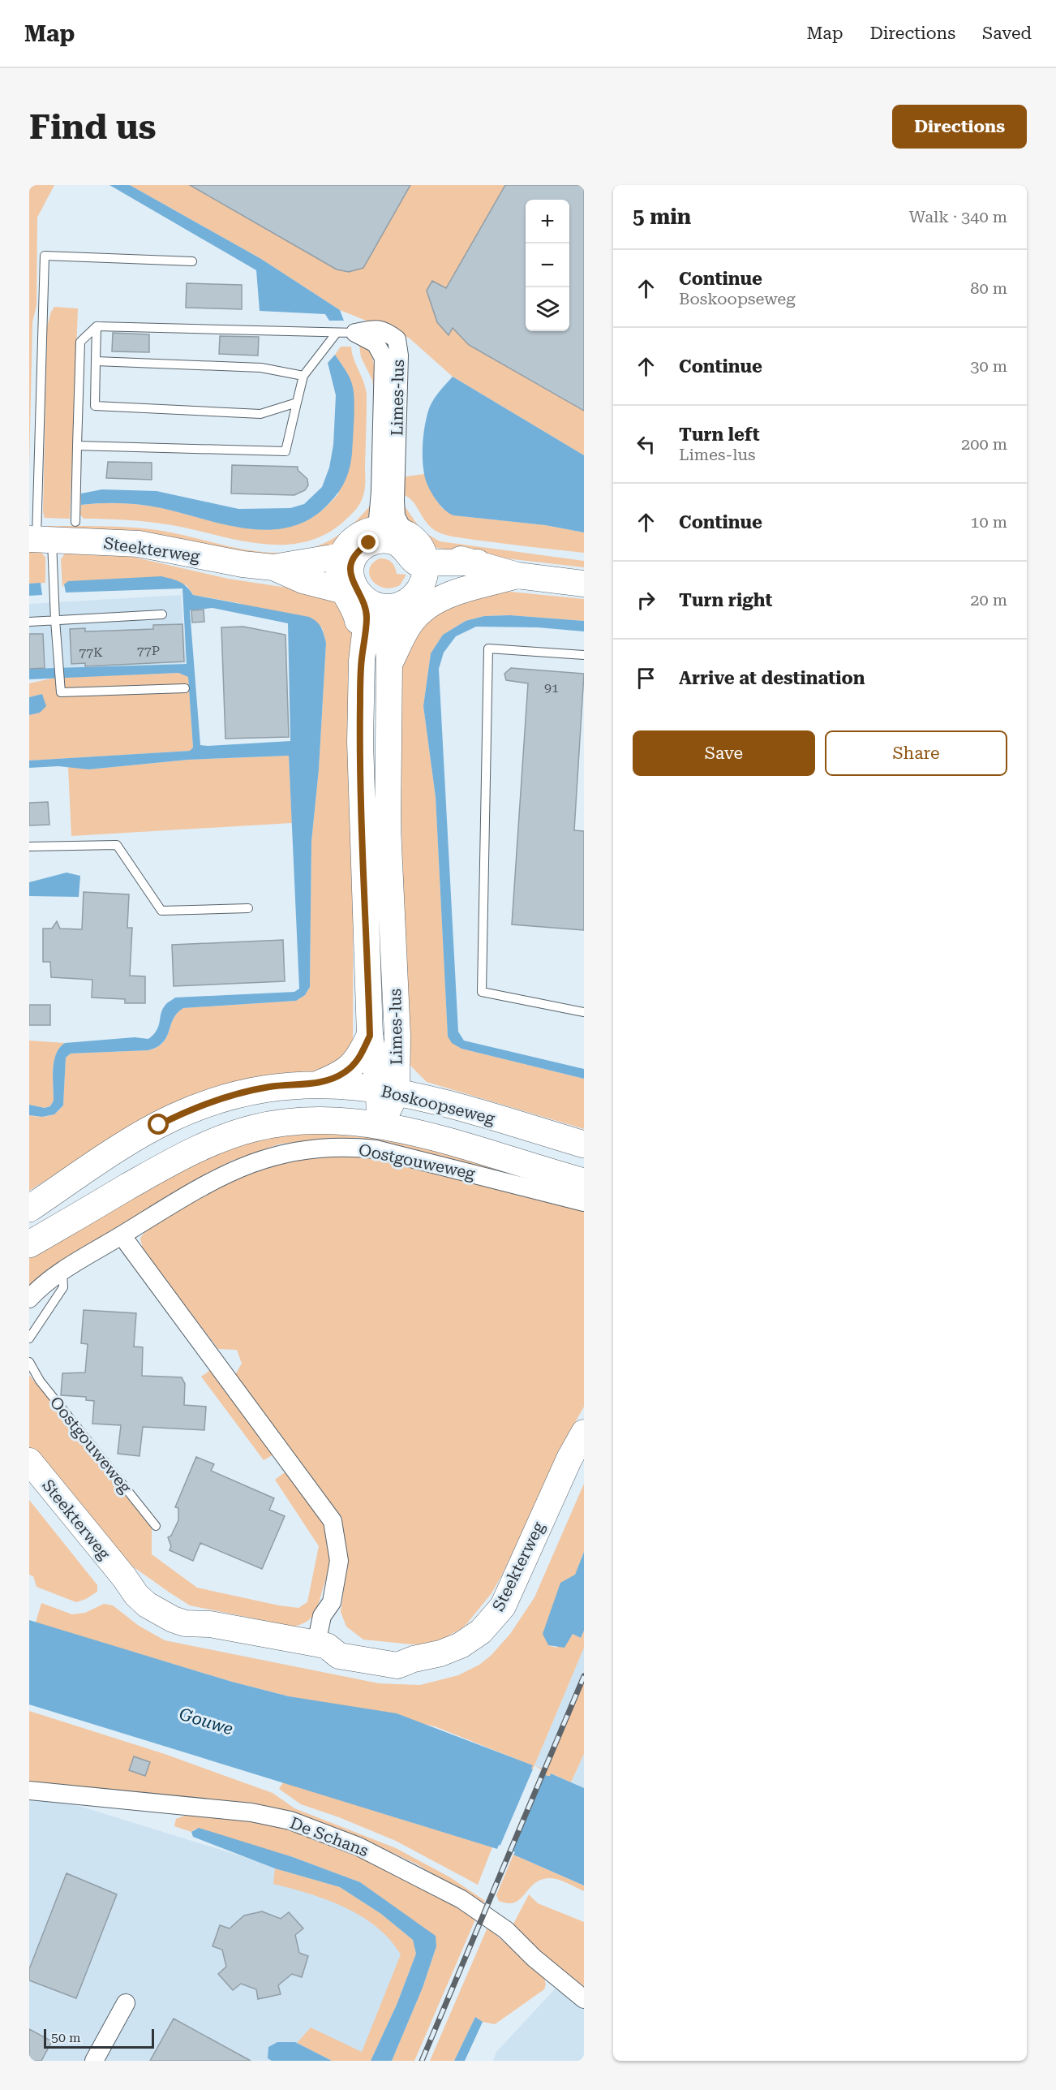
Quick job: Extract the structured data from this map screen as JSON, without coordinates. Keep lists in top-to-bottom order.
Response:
{
  "streets": {
    "main road": ["Limes-lus", "Steekterweg", "Boskoopseweg"],
    "street": ["Oostgouweweg", "De Schans"]
  },
  "crossings": [
    ["Limes-lus", "Steekterweg"],
    ["Limes-lus", "Boskoopseweg"]
  ],
  "water": ["Gouwe"],
  "house_numbers": ["77P", "77K", "91"],
  "scale_bar": "50 m",
  "page": {
    "header": "Map",
    "nav": ["Map", "Directions", "Saved"],
    "buttons": [
      "Directions",
      ["Save", "Share"]
    ],
    "title": "Find us",
    "heading": ["5 min", "Walk · 340 m"],
    "map_buttons": ["+", "−"],
    "list": [
      ["Continue", "Boskoopseweg", "80 m"],
      ["Continue", "30 m"],
      ["Turn left", "Limes-lus", "200 m"],
      ["Continue", "10 m"],
      ["Turn right", "20 m"],
      "Arrive at destination"
    ],
    "scale": "50 m"
  }
}
